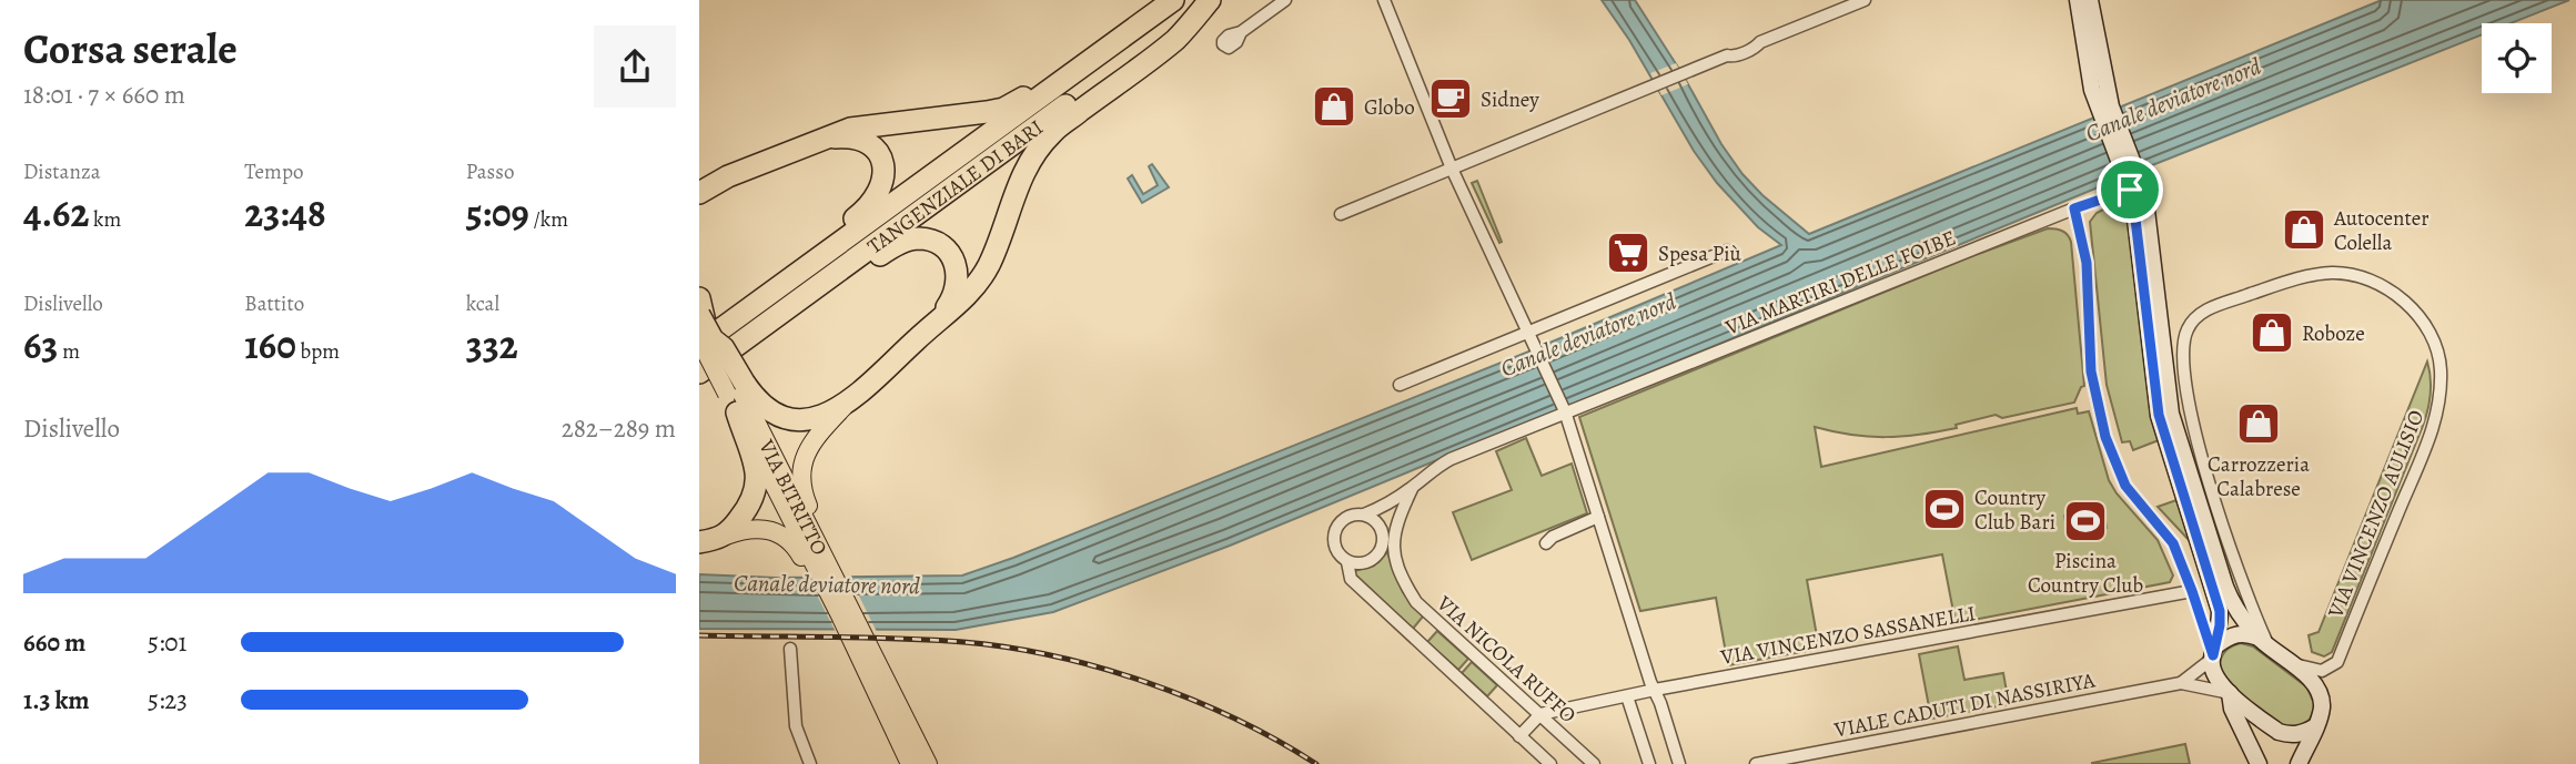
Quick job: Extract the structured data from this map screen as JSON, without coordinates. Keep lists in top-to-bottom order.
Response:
{
  "streets": {
    "highway": ["TANGENZIALE DI BARI"],
    "main road": ["VIA BITRITTO"],
    "street": [
      "VIA MARTIRI DELLE FOIBE",
      "VIA VINCENZO AULISIO",
      "VIA VINCENZO SASSANELLI",
      "VIA NICOLA RUFFO",
      "VIALE CADUTI DI NASSIRIYA"
    ]
  },
  "crossings": [
    ["VIA MARTIRI DELLE FOIBE", "VIA NICOLA RUFFO"],
    ["VIA VINCENZO SASSANELLI", "VIA NICOLA RUFFO"]
  ],
  "water": ["Canale deviatore nord"],
  "places": {
    "cafe": ["Sidney"],
    "shop": [
      "Globo",
      "Autocenter Colella",
      "Roboze",
      "Carrozzeria Calabrese"
    ],
    "supermarket": ["Spesa Più"],
    "sports": ["Country Club Bari", "Piscina Country Club"]
  },
  "page": {
    "heading": ["Corsa serale", "18:01 · 7 × 660 m"],
    "stats": [
      ["Distanza", "4.62 km"],
      ["Tempo", "23:48"],
      ["Passo", "5:09 /km"],
      ["Dislivello", "63 m"],
      ["Battito", "160 bpm"],
      ["kcal", "332"]
    ],
    "chart": ["Dislivello", "282–289 m"],
    "list": [
      {
        "name": "660 m",
        "note": "5:01"
      },
      {
        "name": "1.3 km",
        "note": "5:23"
      }
    ]
  }
}
